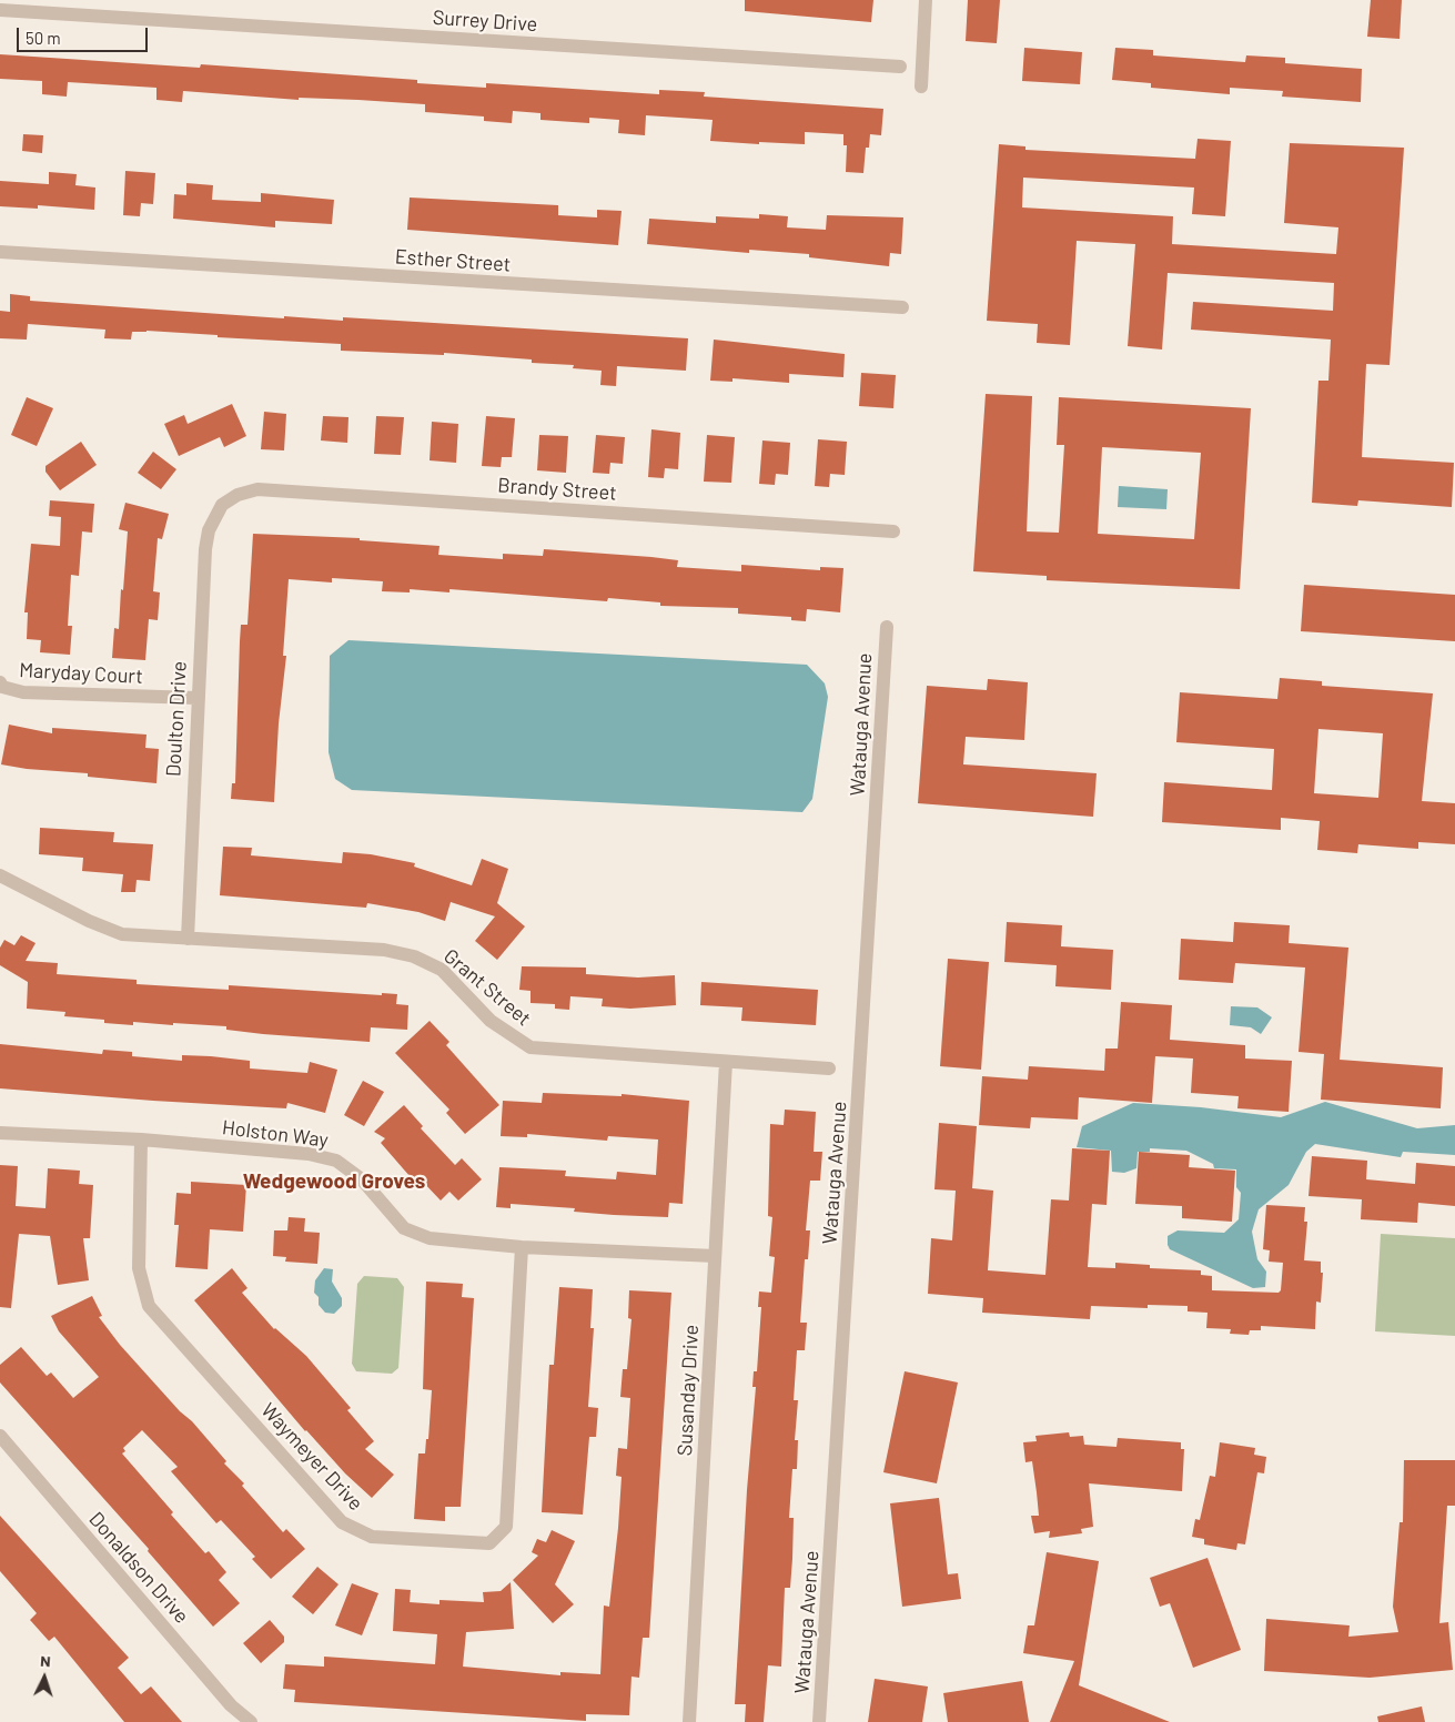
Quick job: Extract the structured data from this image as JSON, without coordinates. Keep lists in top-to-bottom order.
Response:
{
  "streets": {
    "street": [
      "Surrey Drive",
      "Esther Street",
      "Brandy Street",
      "Maryday Court",
      "Doulton Drive",
      "Watauga Avenue",
      "Grant Street",
      "Holston Way",
      "Susanday Drive",
      "Waymeyer Drive",
      "Donaldson Drive"
    ]
  },
  "crossings": [
    ["Brandy Street", "Doulton Drive"],
    ["Maryday Court", "Doulton Drive"],
    ["Doulton Drive", "Grant Street"],
    ["Grant Street", "Susanday Drive"],
    ["Holston Way", "Susanday Drive"],
    ["Holston Way", "Waymeyer Drive"]
  ],
  "districts": ["Wedgewood Groves"],
  "scale_bar": "50 m",
  "north": "top"
}
